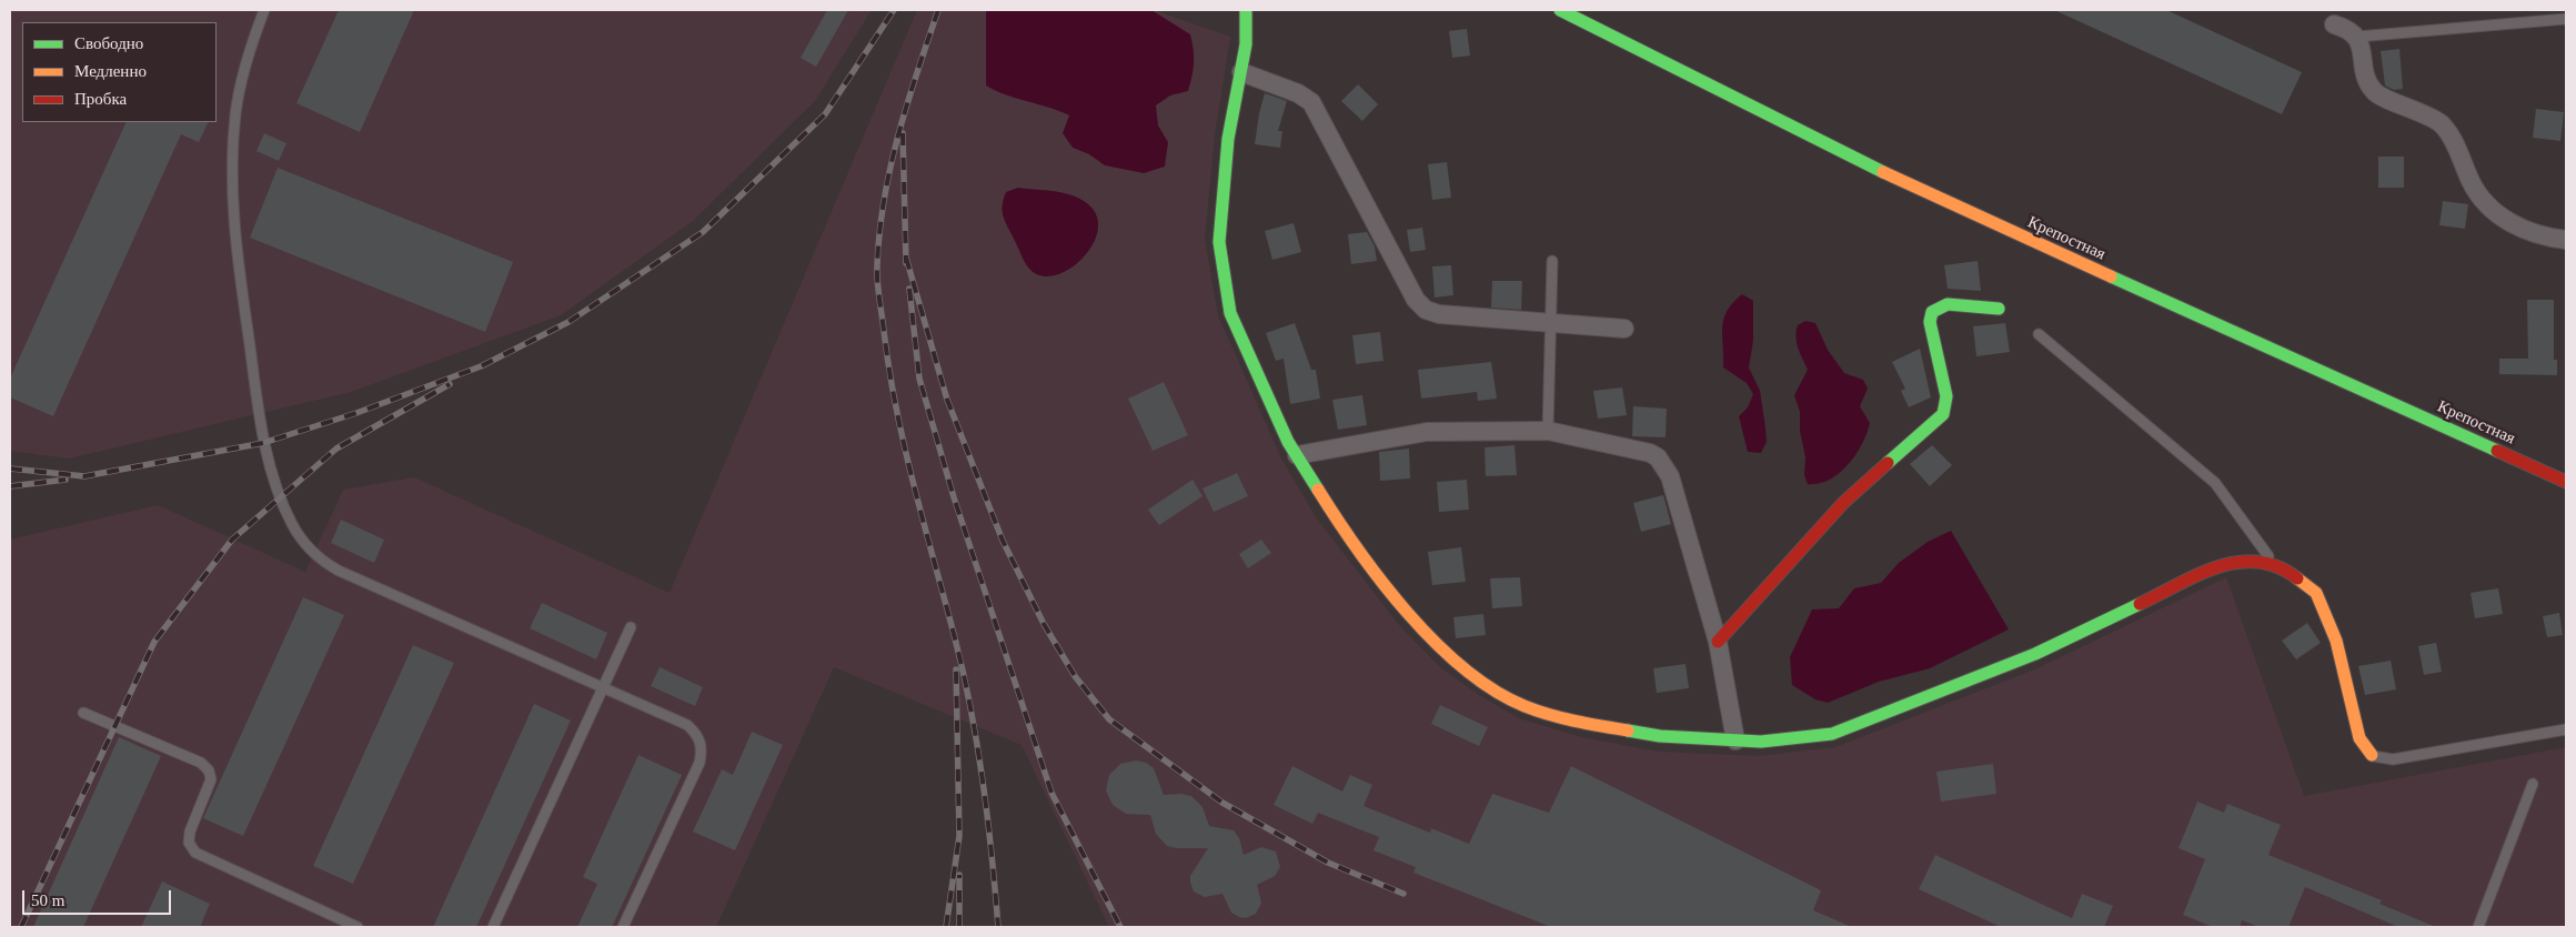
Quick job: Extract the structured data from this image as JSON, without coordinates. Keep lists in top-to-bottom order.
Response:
{
  "streets": {
    "street": ["Крепостная"]
  },
  "legend": ["Свободно", "Медленно", "Пробка"],
  "scale_bar": "50 m"
}
